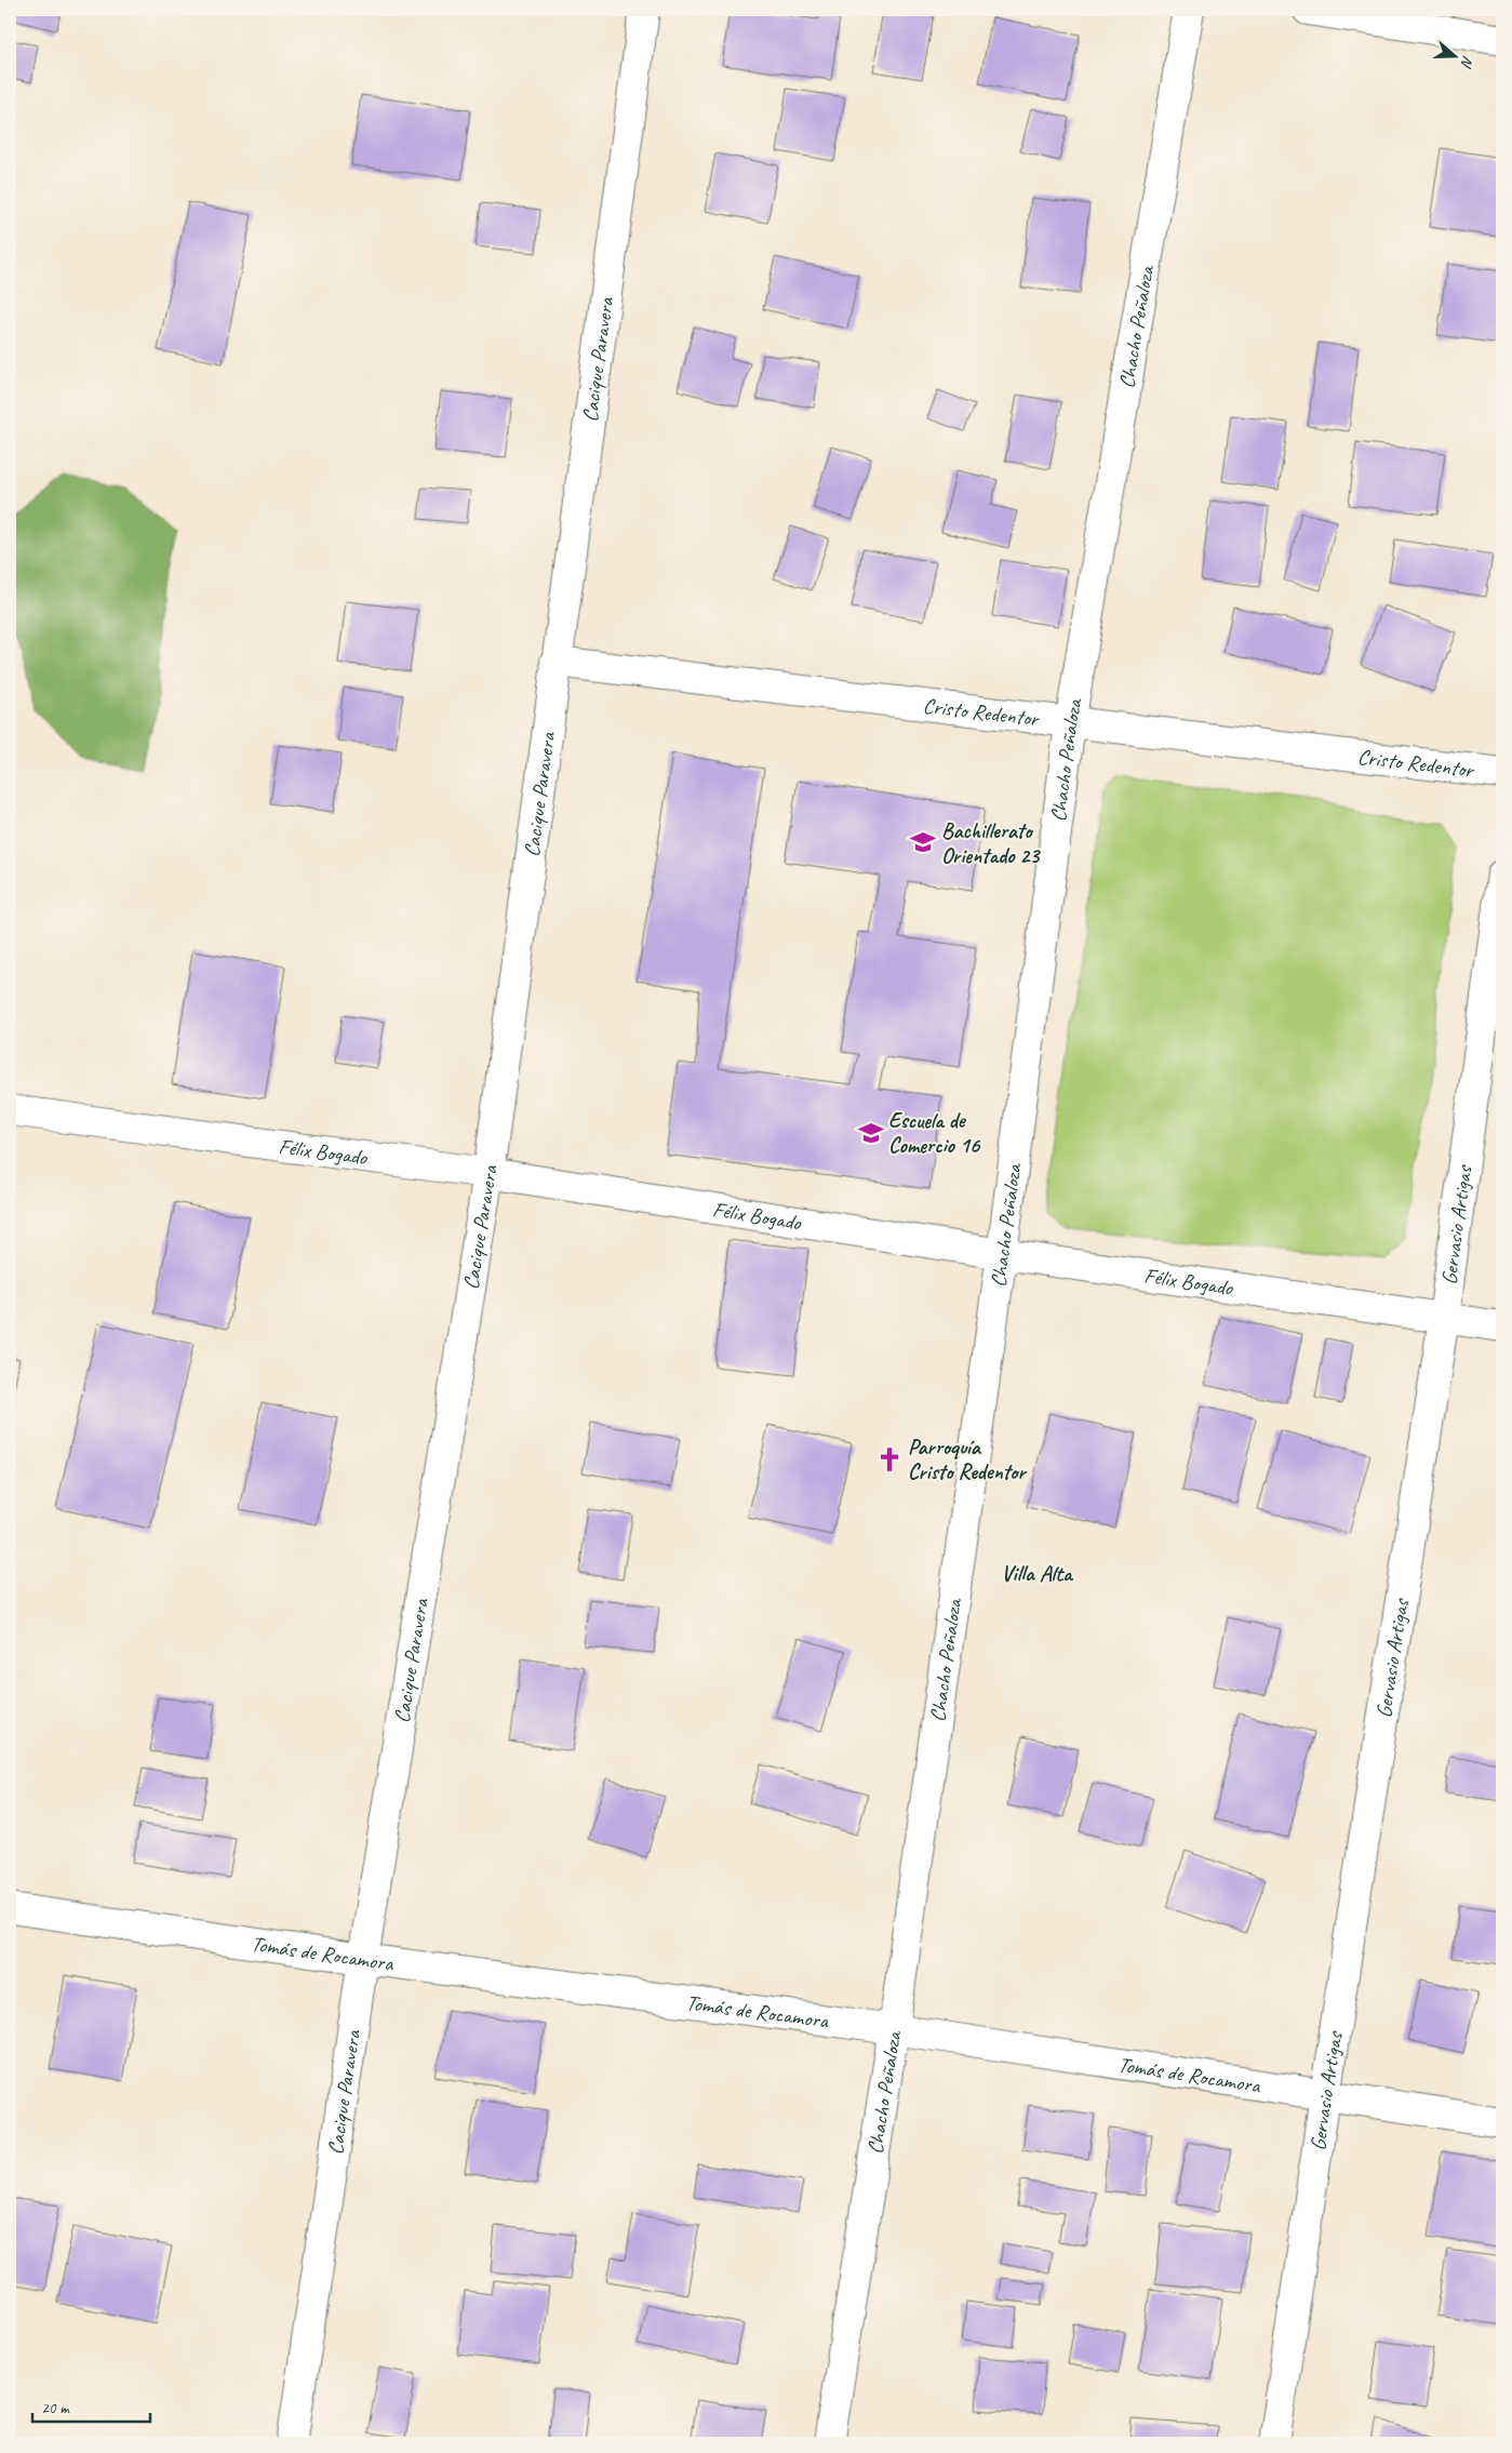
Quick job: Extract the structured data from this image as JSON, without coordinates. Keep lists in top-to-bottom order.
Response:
{
  "streets": {
    "street": [
      "Chacho Peñaloza",
      "Cacique Paravera",
      "Cristo Redentor",
      "Félix Bogado",
      "Gervasio Artigas",
      "Tomás de Rocamora"
    ]
  },
  "crossings": [
    ["Chacho Peñaloza", "Cristo Redentor"],
    ["Chacho Peñaloza", "Félix Bogado"],
    ["Chacho Peñaloza", "Tomás de Rocamora"],
    ["Cacique Paravera", "Cristo Redentor"],
    ["Cacique Paravera", "Félix Bogado"],
    ["Cacique Paravera", "Tomás de Rocamora"],
    ["Félix Bogado", "Gervasio Artigas"],
    ["Gervasio Artigas", "Tomás de Rocamora"]
  ],
  "districts": ["Villa Alta"],
  "places": {
    "school or university": ["Bachillerato Orientado 23", "Escuela de Comercio 16"],
    "church": ["Parroquía Cristo Redentor"]
  },
  "scale_bar": "20 m",
  "north": "right"
}
